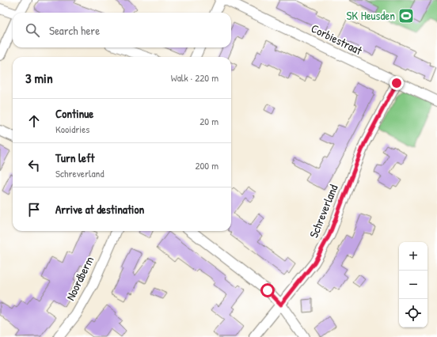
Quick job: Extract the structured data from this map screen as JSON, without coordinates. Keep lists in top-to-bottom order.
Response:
{
  "streets": {
    "street": ["Corbiestraat", "Schreverland", "Noordberm"]
  },
  "crossings": [
    ["Corbiestraat", "Schreverland"]
  ],
  "places": {
    "sports": ["SK Heusden"]
  },
  "page": {
    "search": "Search here",
    "heading": ["3 min", "Walk · 220 m"],
    "list": [
      ["Continue", "Kooidries", "20 m"],
      ["Turn left", "Schreverland", "200 m"],
      "Arrive at destination"
    ],
    "map_buttons": ["+", "−"]
  }
}
